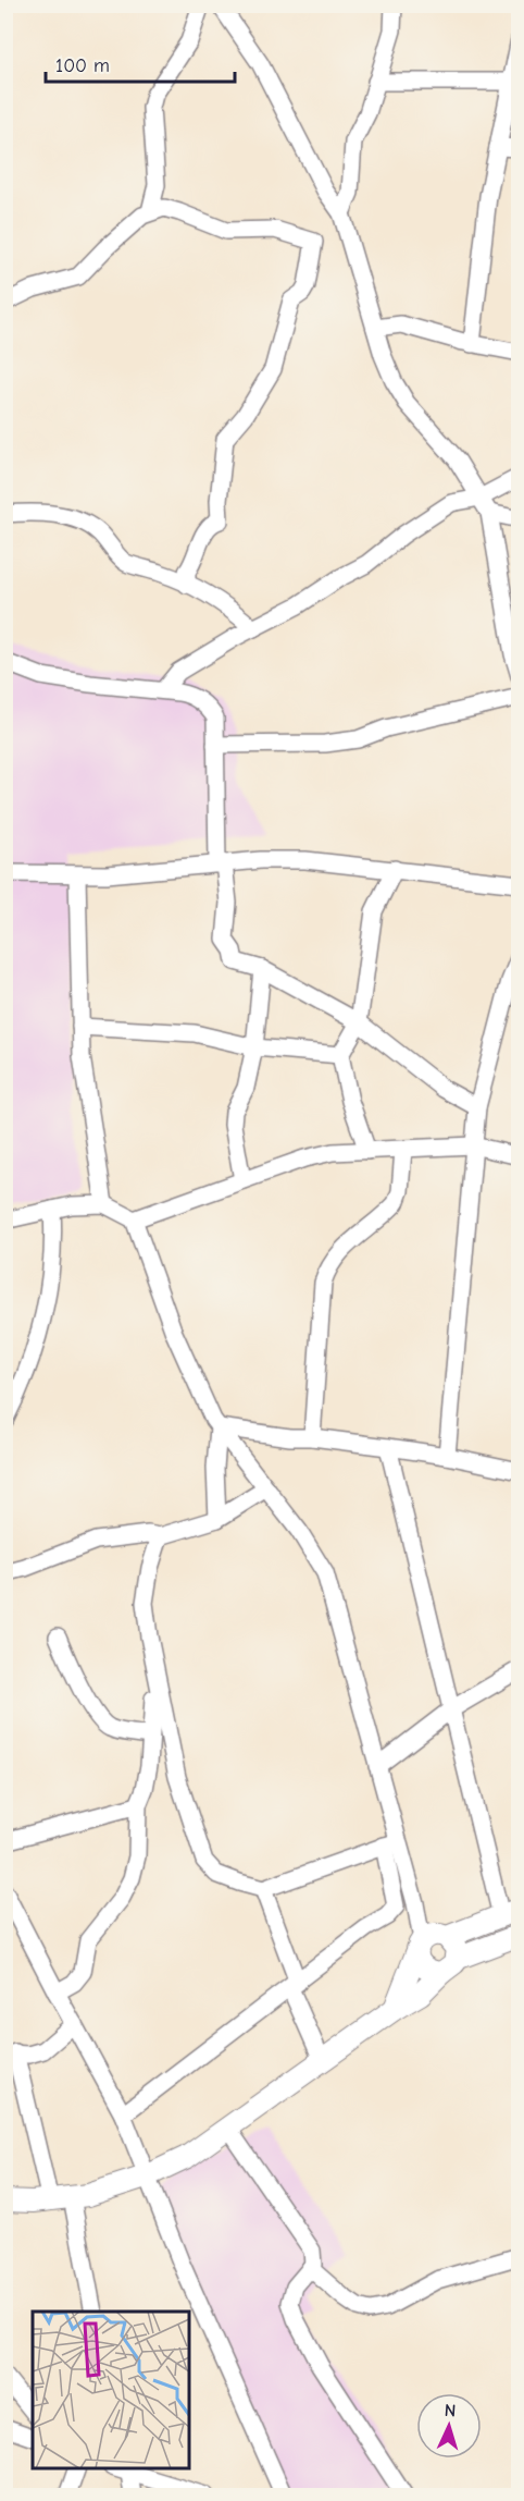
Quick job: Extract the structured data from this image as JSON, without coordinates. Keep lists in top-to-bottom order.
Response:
{
  "scale_bar": "100 m",
  "north": "top"
}
